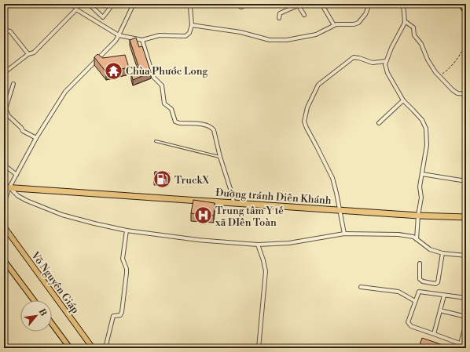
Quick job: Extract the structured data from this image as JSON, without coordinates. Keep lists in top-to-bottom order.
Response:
{
  "streets": {
    "highway": ["Đường tránh Diên Khánh"],
    "main road": ["Võ Nguyên Giáp"]
  },
  "places": {
    "temple": ["Chùa Phước Long"],
    "fuel station": ["TruckX"],
    "hospital": ["Trung tâm Y tế xã DIên Toàn"]
  },
  "north": "top right"
}
